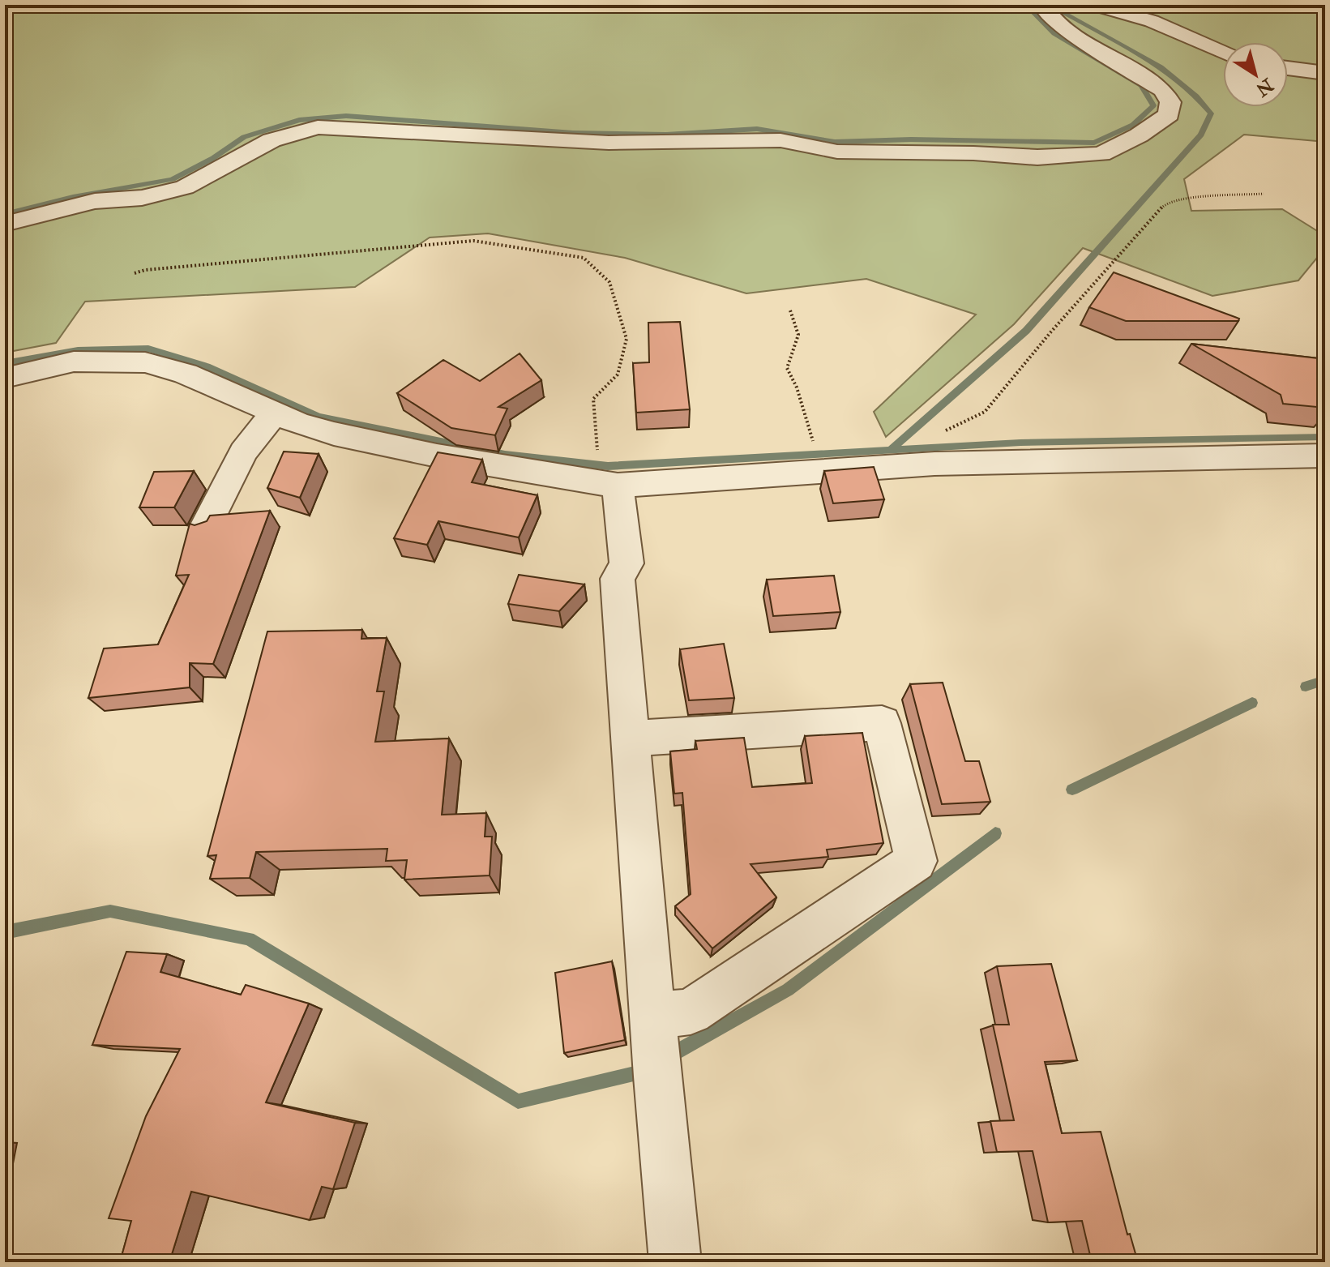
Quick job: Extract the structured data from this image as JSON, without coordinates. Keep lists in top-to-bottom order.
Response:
{
  "north": "bottom right"
}
